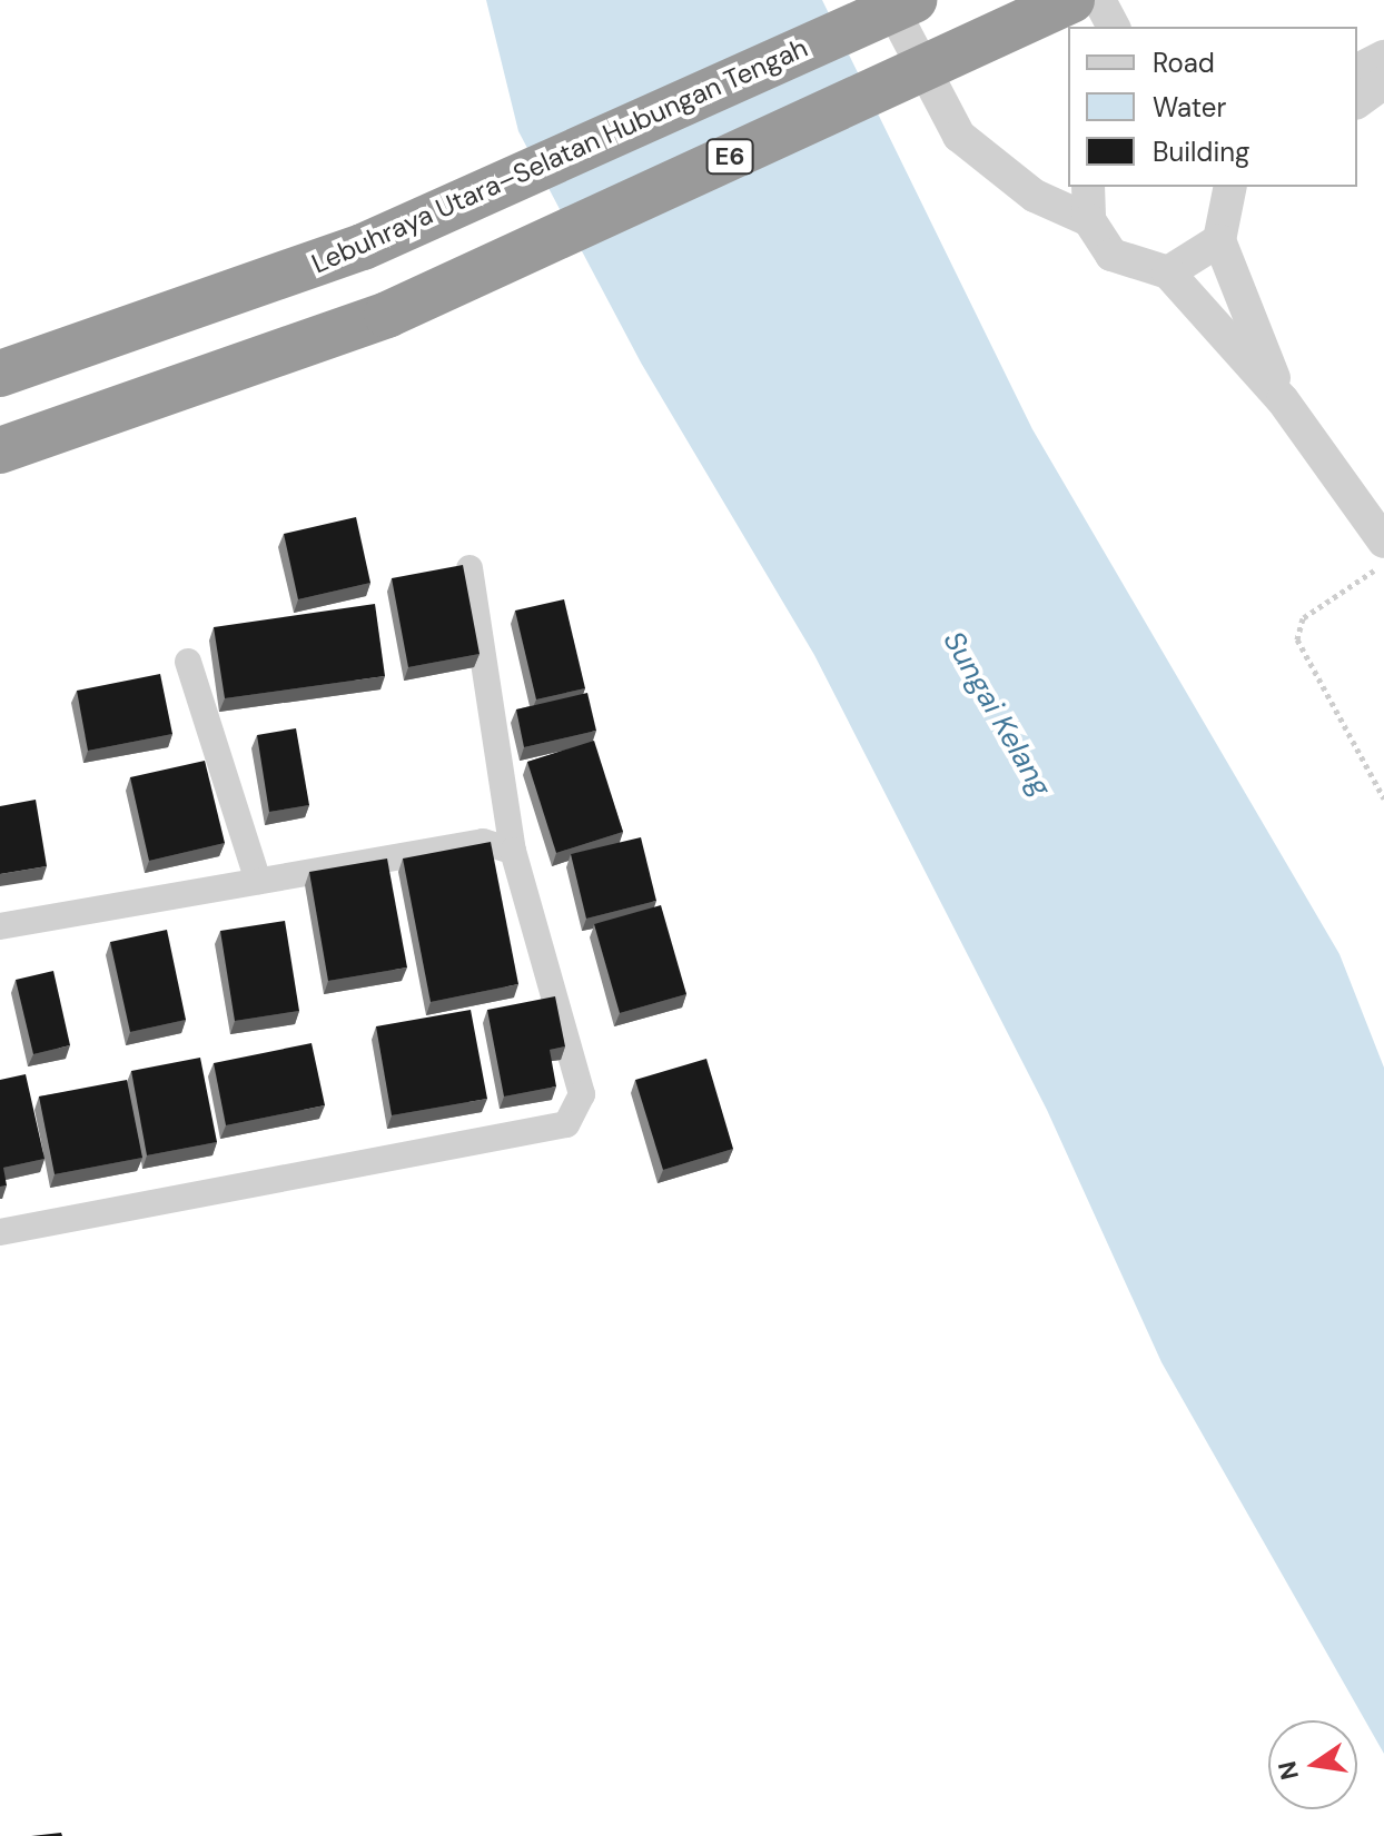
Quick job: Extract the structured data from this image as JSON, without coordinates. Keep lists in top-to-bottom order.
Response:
{
  "streets": {
    "highway": ["Lebuhraya Utara–Selatan Hubungan Tengah", "E6"]
  },
  "water": ["Sungai Kelang"],
  "legend": ["Road", "Water", "Building"],
  "north": "left"
}
